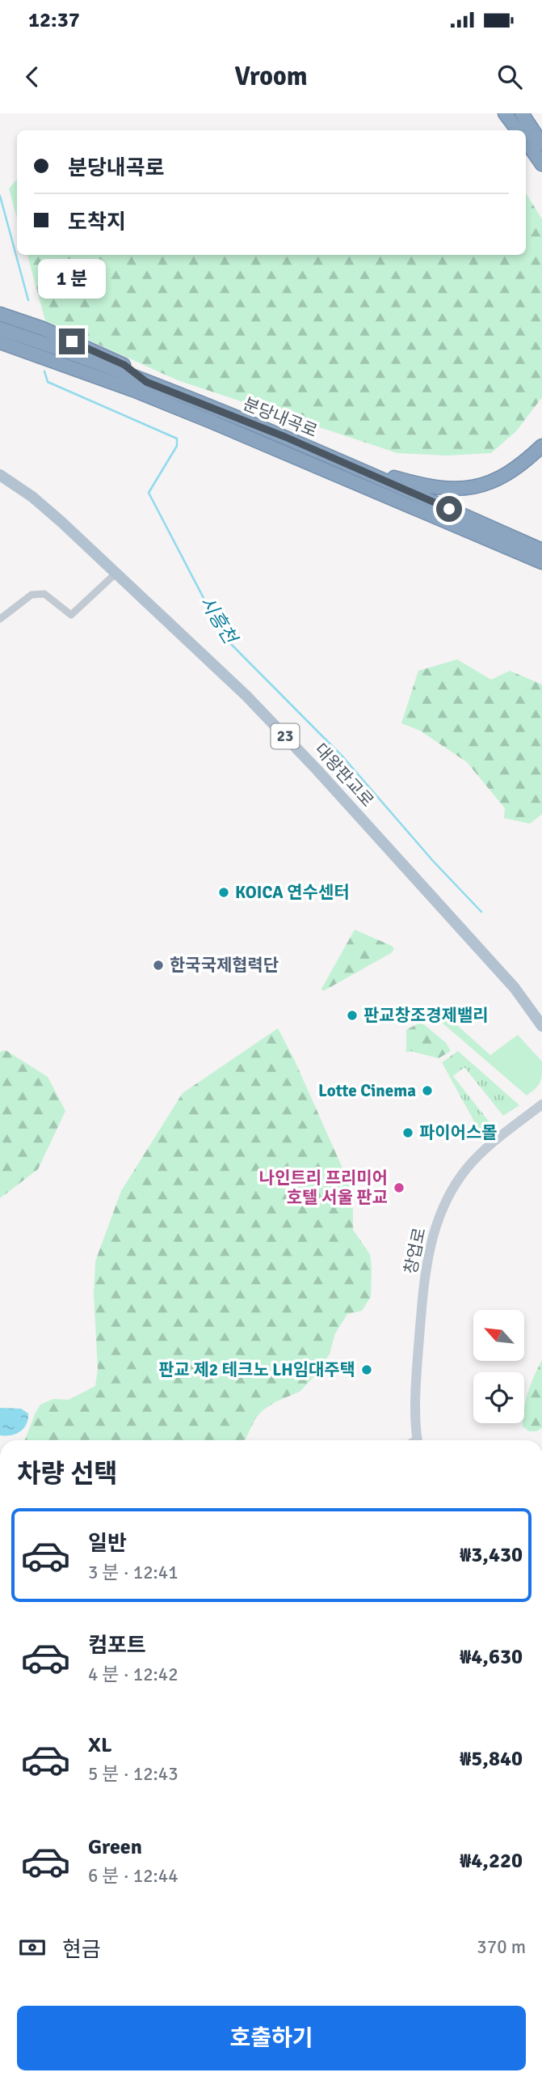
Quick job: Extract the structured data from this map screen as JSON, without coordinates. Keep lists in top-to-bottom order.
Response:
{
  "streets": {
    "highway": ["분당내곡로"],
    "main road": ["23", "대왕판교로"],
    "street": ["창업로"]
  },
  "water": ["시흥천"],
  "places": [
    "KOICA 연수센터",
    "한국국제협력단",
    "판교창조경제밸리",
    "Lotte Cinema",
    "파이어스몰",
    "나인트리 프리미어 호텔 서울 판교",
    "판교 제2 테크노 LH임대주택"
  ],
  "north": "top left",
  "page": {
    "status": "12:37",
    "header": "Vroom",
    "banner": ["분당내곡로", "도착지"],
    "bubble": "1 분",
    "heading": "차량 선택",
    "list": [
      {
        "name": "일반",
        "note": "3 분 · 12:41",
        "value": "₩3,430"
      },
      {
        "name": "컴포트",
        "note": "4 분 · 12:42",
        "value": "₩4,630"
      },
      {
        "name": "XL",
        "note": "5 분 · 12:43",
        "value": "₩5,840"
      },
      {
        "name": "Green",
        "note": "6 분 · 12:44",
        "value": "₩4,220"
      }
    ],
    "pay": ["현금", "370 m"],
    "buttons": "호출하기"
  }
}
